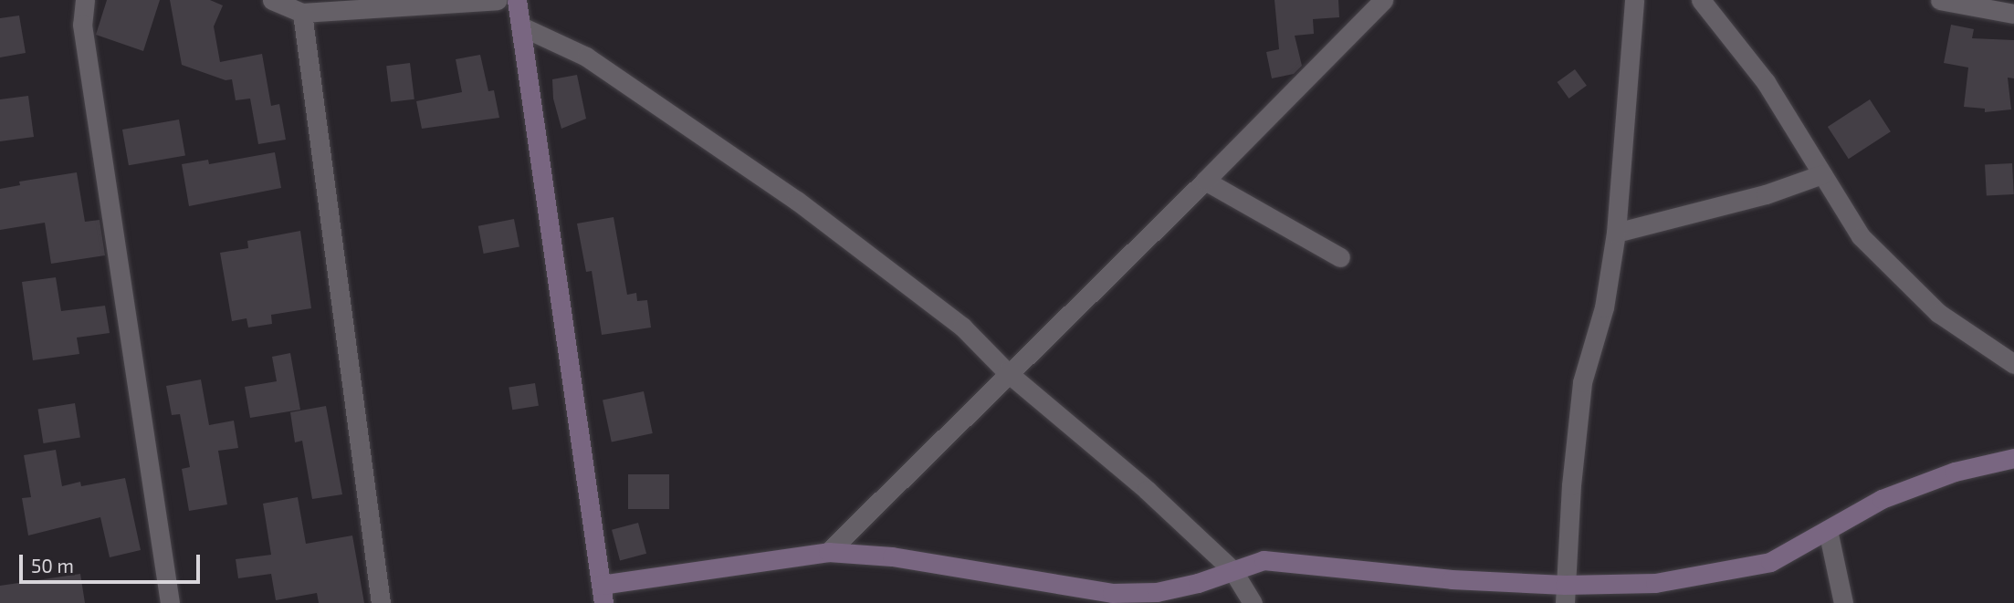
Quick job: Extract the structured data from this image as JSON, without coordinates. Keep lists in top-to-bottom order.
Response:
{
  "scale_bar": "50 m"
}
